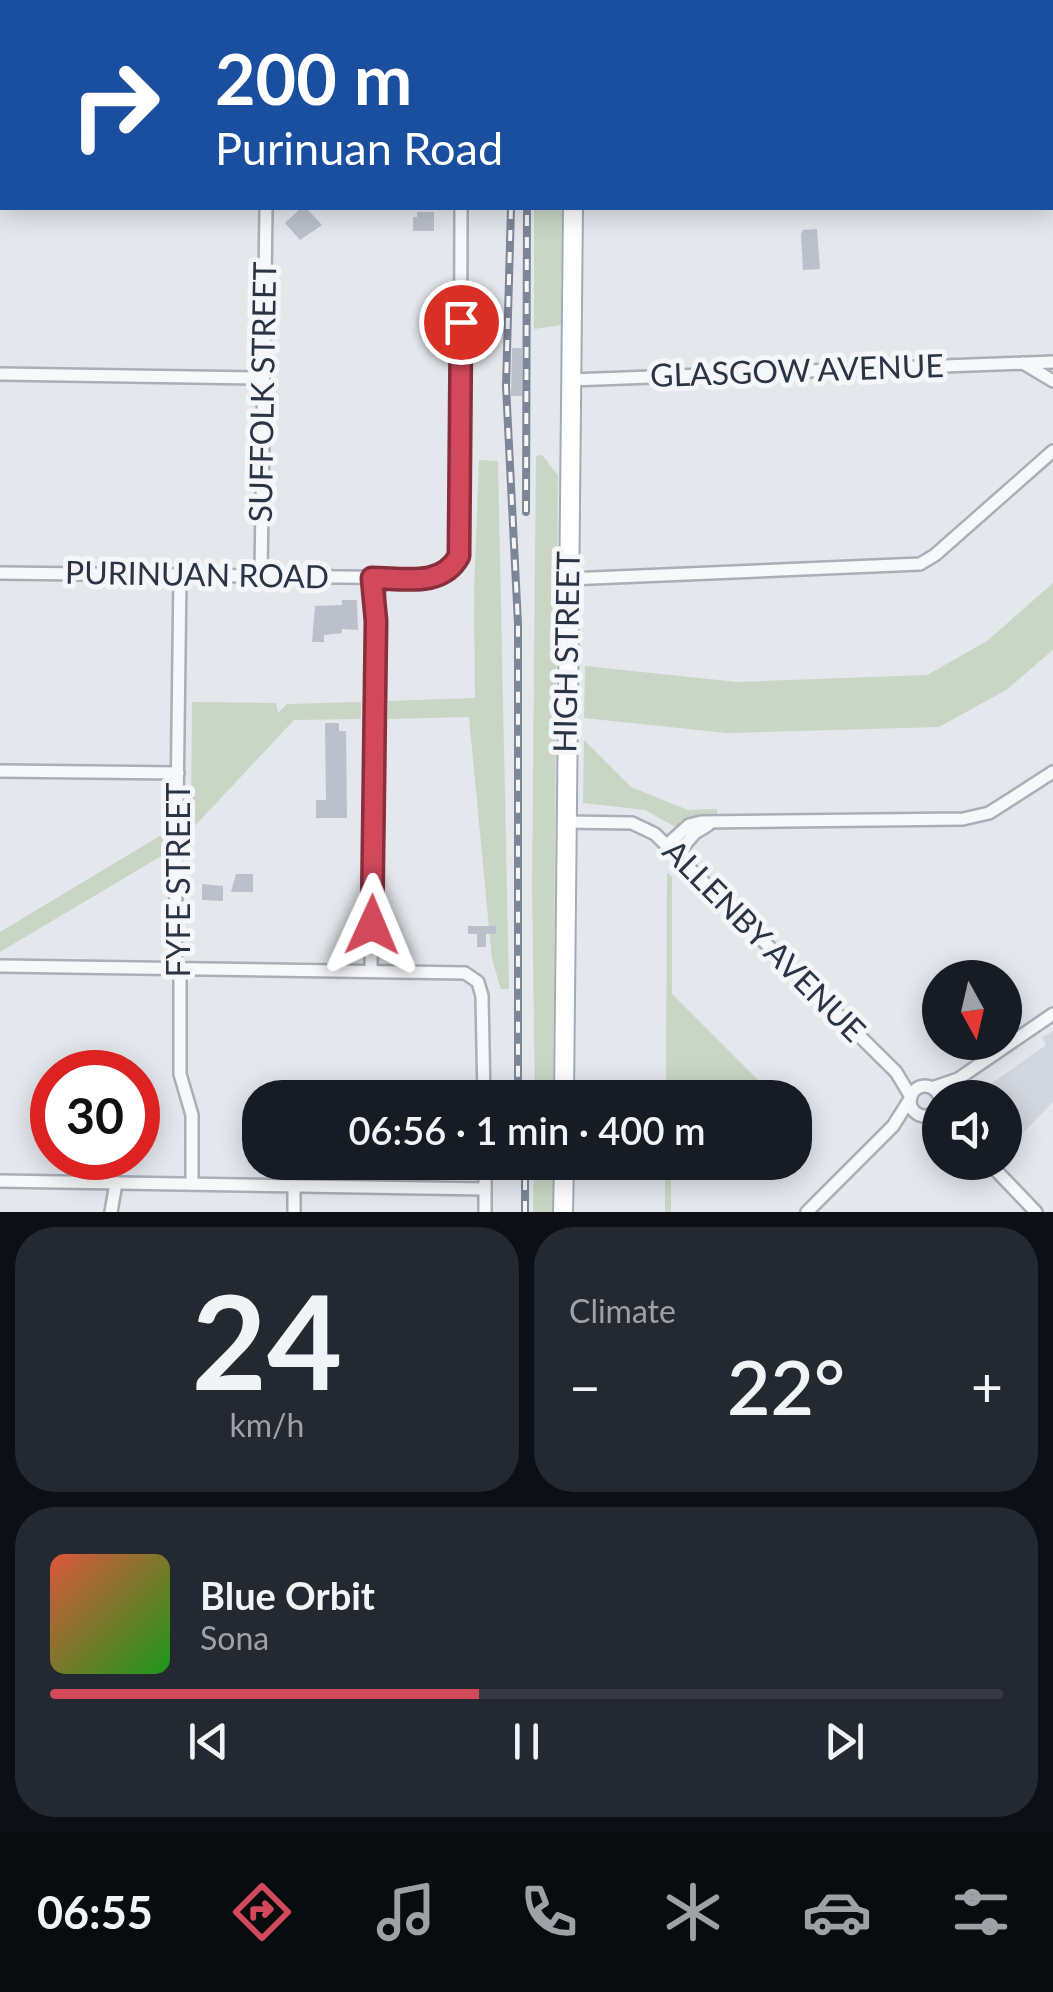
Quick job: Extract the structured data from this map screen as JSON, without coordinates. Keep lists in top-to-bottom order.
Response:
{
  "streets": {
    "main road": ["HIGH STREET"],
    "street": [
      "GLASGOW AVENUE",
      "SUFFOLK STREET",
      "PURINUAN ROAD",
      "FYFE STREET",
      "ALLENBY AVENUE"
    ]
  },
  "crossings": [
    ["GLASGOW AVENUE", "HIGH STREET"],
    ["SUFFOLK STREET", "PURINUAN ROAD"],
    ["PURINUAN ROAD", "FYFE STREET"],
    ["HIGH STREET", "ALLENBY AVENUE"]
  ],
  "north": "bottom",
  "page": {
    "turn": ["200 m", "Purinuan Road"],
    "limit": "30",
    "trip": "06:56 · 1 min · 400 m",
    "tile": [
      ["24", "km/h"],
      "Climate"
    ],
    "heat": ["−", "22°", "+"],
    "song": ["Blue Orbit", "Sona"],
    "tabs": "06:55"
  }
}
